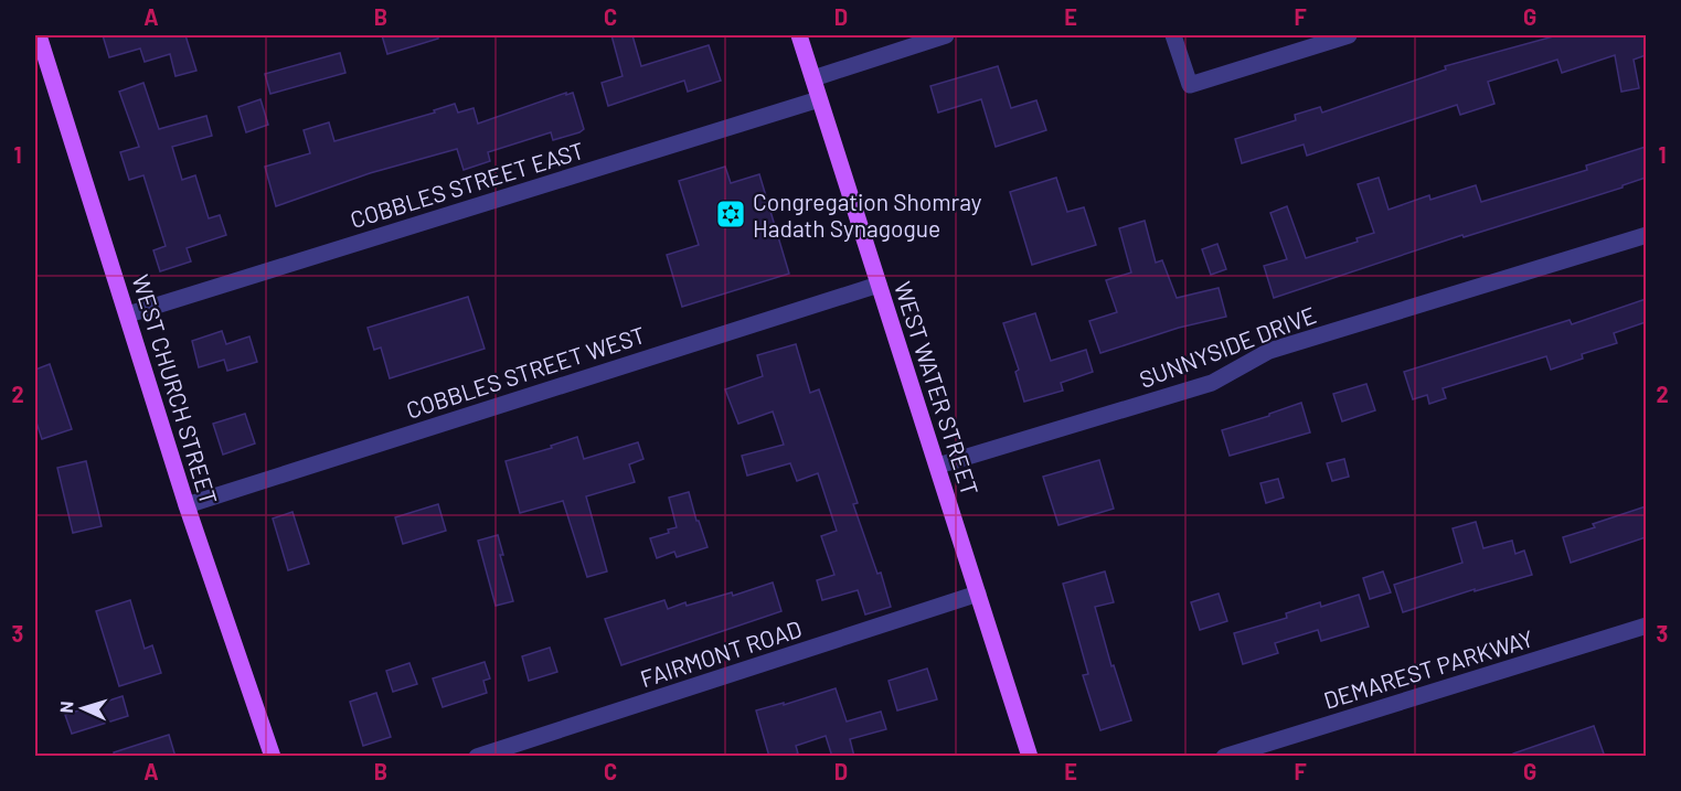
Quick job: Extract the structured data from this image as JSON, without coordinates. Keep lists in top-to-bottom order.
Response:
{
  "streets": {
    "main road": ["WEST WATER STREET", "WEST CHURCH STREET"],
    "street": [
      "COBBLES STREET EAST",
      "SUNNYSIDE DRIVE",
      "COBBLES STREET WEST",
      "FAIRMONT ROAD",
      "DEMAREST PARKWAY"
    ]
  },
  "crossings": [
    ["COBBLES STREET EAST", "WEST WATER STREET"],
    ["COBBLES STREET EAST", "WEST CHURCH STREET"],
    ["SUNNYSIDE DRIVE", "WEST WATER STREET"],
    ["COBBLES STREET WEST", "WEST WATER STREET"],
    ["COBBLES STREET WEST", "WEST CHURCH STREET"],
    ["WEST WATER STREET", "FAIRMONT ROAD"]
  ],
  "places": {
    "synagogue": ["Congregation Shomray Hadath Synagogue"]
  },
  "north": "left",
  "grid": {
    "columns": [
      "A",
      "B",
      "C",
      "D",
      "E",
      "F",
      "G"
    ],
    "rows": ["1", "2", "3"]
  }
}
